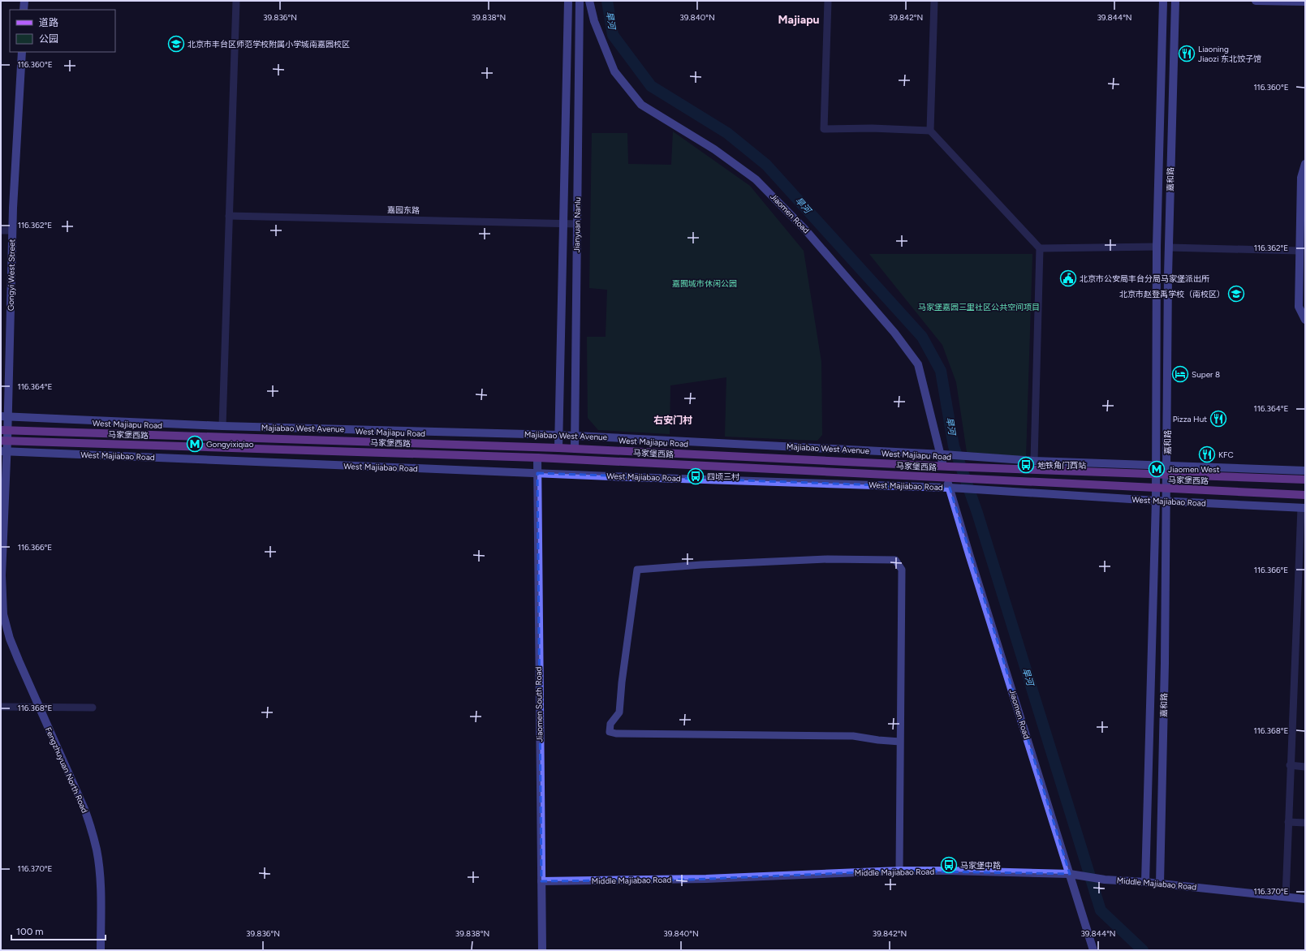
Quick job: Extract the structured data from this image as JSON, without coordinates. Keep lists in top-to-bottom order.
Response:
{
  "streets": {
    "main road": ["West Majiapu Road", "马家堡西路"],
    "street": [
      "嘉和路",
      "嘉园东路",
      "Jiaomen Road",
      "Jianyuan Nanlu",
      "Gongyi West Street",
      "Majiabao West Avenue",
      "West Majiabao Road",
      "Jiaomen South Road",
      "Fengzhuyuan North Road",
      "Middle Majiabao Road"
    ]
  },
  "crossings": [
    ["嘉和路", "West Majiapu Road"],
    ["嘉和路", "Majiabao West Avenue"],
    ["嘉和路", "马家堡西路"],
    ["嘉和路", "West Majiabao Road"],
    ["嘉和路", "Middle Majiabao Road"],
    ["嘉园东路", "Jianyuan Nanlu"],
    ["Jiaomen Road", "West Majiapu Road"],
    ["Jiaomen Road", "Majiabao West Avenue"],
    ["Jiaomen Road", "马家堡西路"],
    ["Jiaomen Road", "West Majiabao Road"],
    ["Jiaomen Road", "Middle Majiabao Road"],
    ["Jianyuan Nanlu", "West Majiapu Road"],
    ["Jianyuan Nanlu", "Majiabao West Avenue"],
    ["Gongyi West Street", "West Majiapu Road"],
    ["Gongyi West Street", "Majiabao West Avenue"],
    ["Gongyi West Street", "马家堡西路"],
    ["Gongyi West Street", "Fengzhuyuan North Road"],
    ["马家堡西路", "Jiaomen South Road"],
    ["马家堡西路", "Fengzhuyuan North Road"],
    ["West Majiabao Road", "Jiaomen South Road"],
    ["West Majiabao Road", "Fengzhuyuan North Road"],
    ["Jiaomen South Road", "Middle Majiabao Road"]
  ],
  "districts": ["Majiapu", "右安门村"],
  "water": ["旱河"],
  "parks": ["嘉囿城市休闲公园", "马家堡嘉园三里社区公共空间项目"],
  "places": {
    "school or university": ["北京市丰台区师范学校附属小学城南嘉园校区", "北京市赵登禹学校（南校区）"],
    "restaurant": ["Liaoning Jiaozi 东北饺子馆", "Pizza Hut", "KFC"],
    "public building": ["北京市公安局丰台分局马家堡派出所"],
    "hotel": ["Super 8"],
    "metro station": ["Gongyixiqiao", "Jiaomen West"],
    "bus stop": ["地铁角门西站", "四顷三村", "马家堡中路"]
  },
  "legend": ["道路", "公园"],
  "scale_bar": "100 m",
  "coordinates": [
    "39.836°N",
    "39.838°N",
    "39.840°N",
    "39.842°N",
    "39.844°N",
    "116.360°E",
    "116.362°E",
    "116.364°E",
    "116.366°E",
    "116.368°E",
    "116.370°E"
  ]
}
